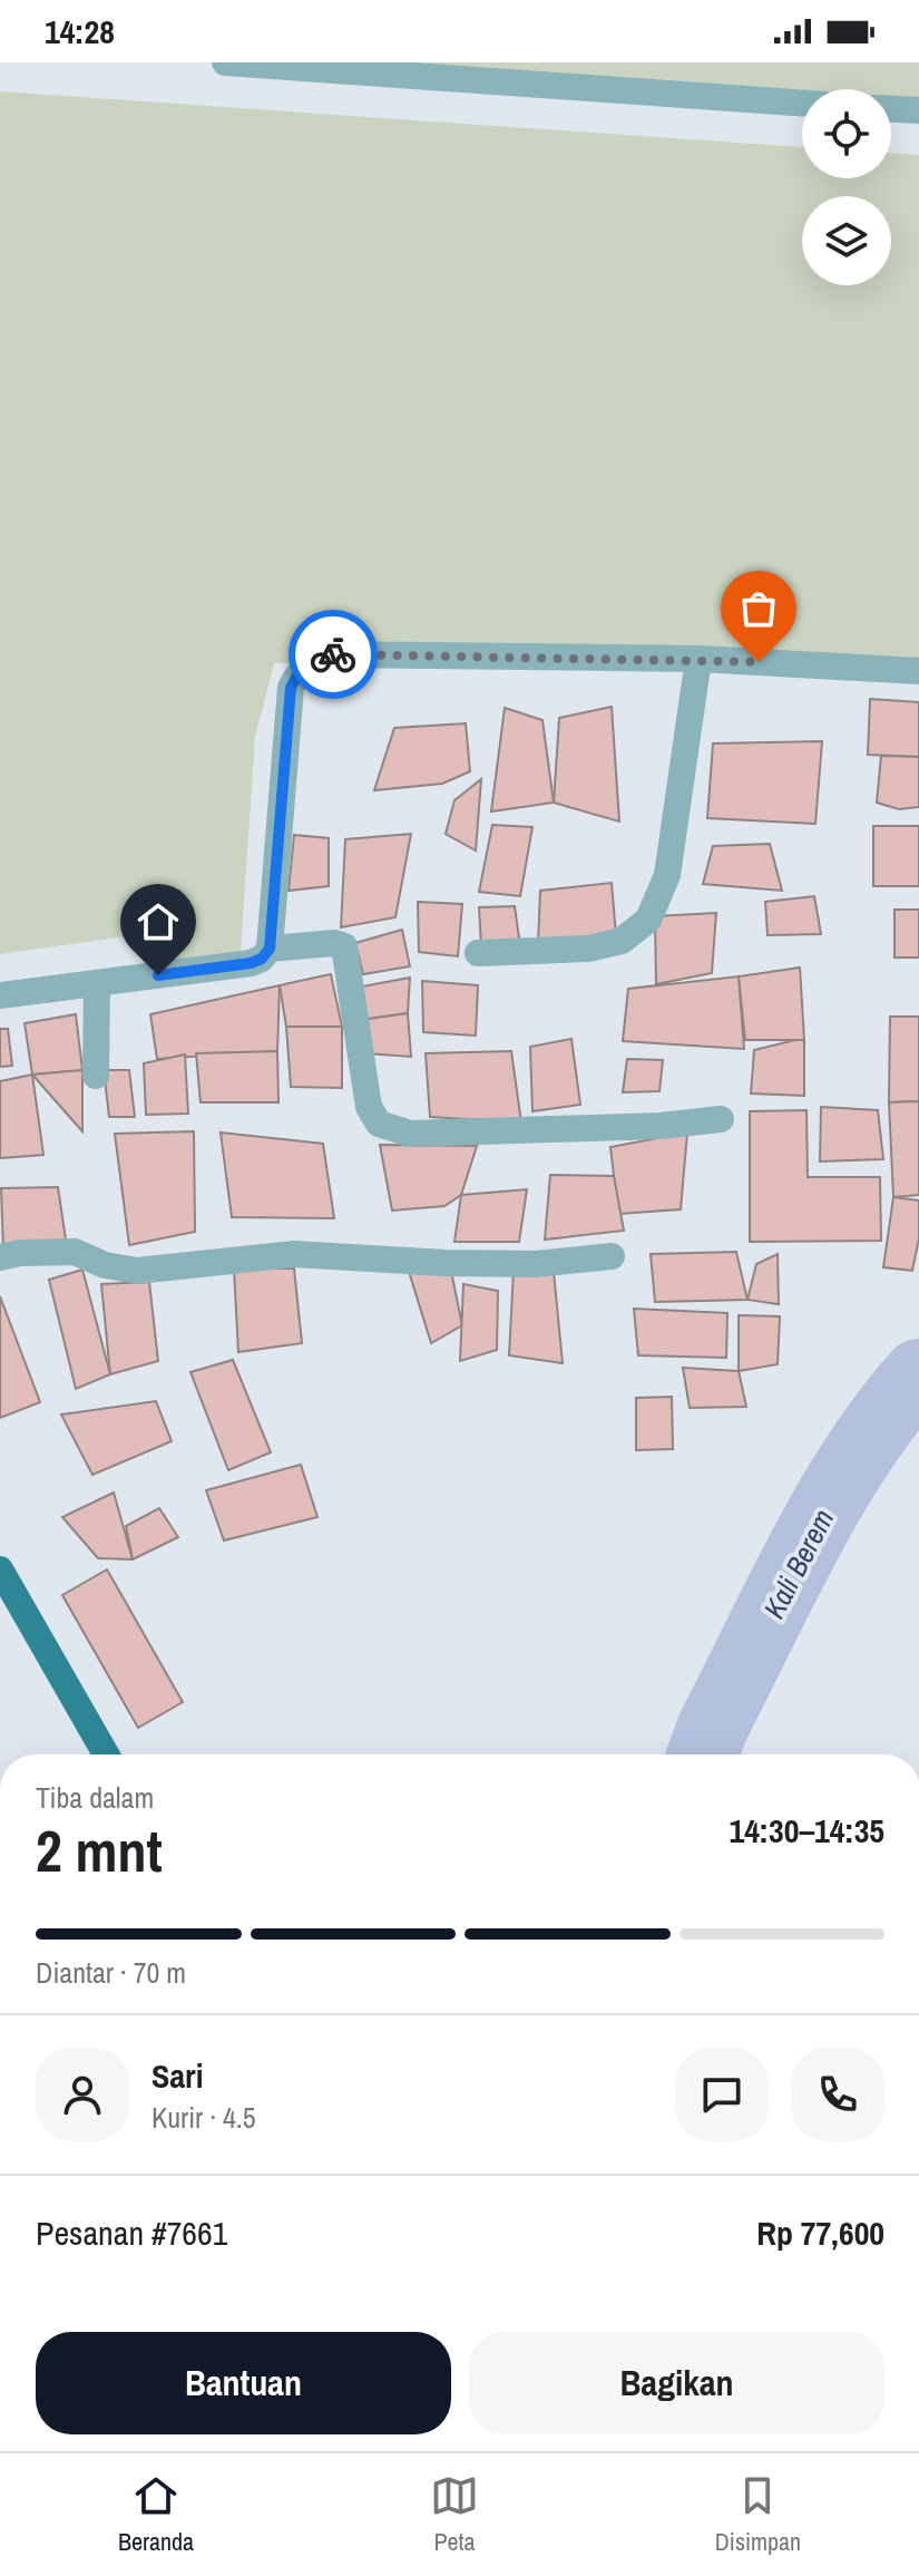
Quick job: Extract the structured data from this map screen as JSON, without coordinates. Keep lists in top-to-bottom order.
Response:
{
  "water": ["Kali Berem"],
  "page": {
    "status": "14:28",
    "heading": ["2 mnt", "Tiba dalam", "14:30–14:35"],
    "panel": [
      "Sari",
      "Kurir · 4.5",
      "Pesanan #7661",
      "Rp 77,600"
    ],
    "bar": "Diantar · 70 m",
    "buttons": ["Bantuan", "Bagikan"],
    "tabs": ["Beranda", "Peta", "Disimpan"]
  }
}
